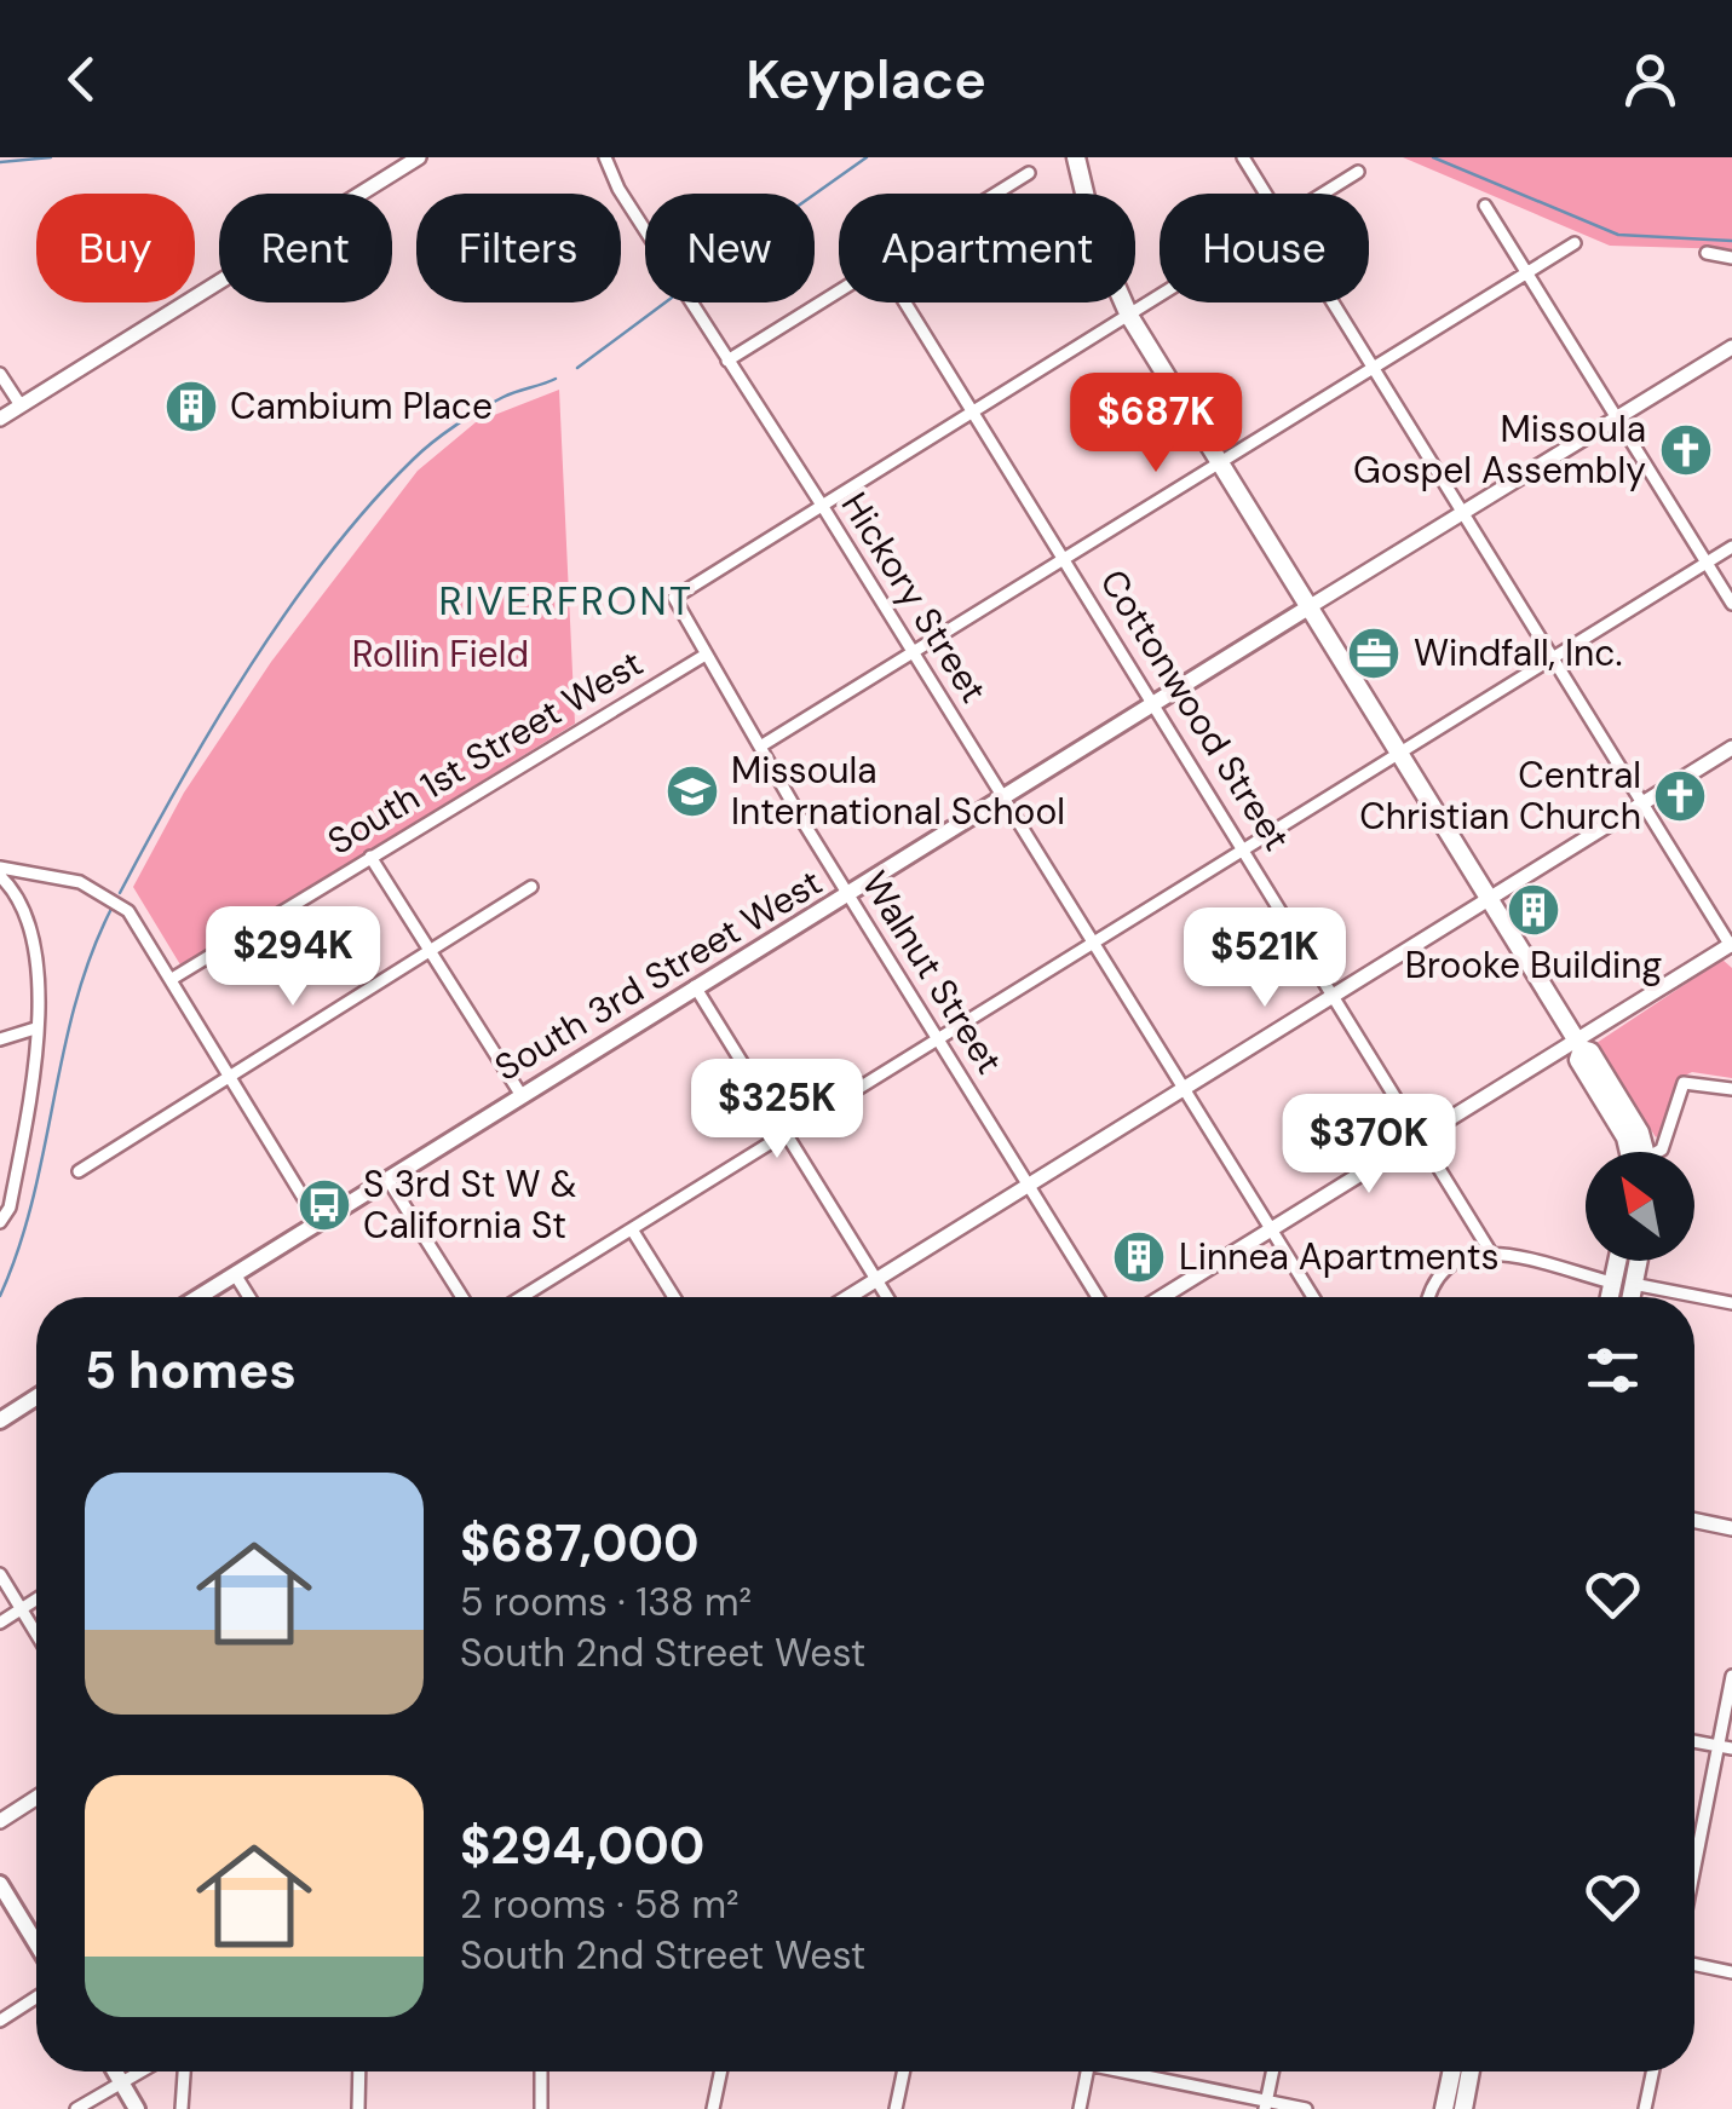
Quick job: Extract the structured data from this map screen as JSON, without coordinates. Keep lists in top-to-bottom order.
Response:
{
  "streets": {
    "main road": ["South 3rd Street West"],
    "street": [
      "Hickory Street",
      "Cottonwood Street",
      "South 1st Street West",
      "Walnut Street"
    ]
  },
  "crossings": [
    ["Hickory Street", "Walnut Street"],
    ["Hickory Street", "South 3rd Street West"],
    ["Cottonwood Street", "South 3rd Street West"],
    ["South 1st Street West", "Walnut Street"],
    ["Walnut Street", "South 3rd Street West"]
  ],
  "districts": ["RIVERFRONT"],
  "parks": ["Rollin Field"],
  "places": {
    "building": ["Cambium Place", "Brooke Building", "Linnea Apartments"],
    "church": ["Missoula Gospel Assembly", "Central Christian Church"],
    "office": ["Windfall, Inc."],
    "school or university": ["Missoula International School"],
    "bus stop": ["S 3rd St W & California St"]
  },
  "north": "top left",
  "page": {
    "header": "Keyplace",
    "chip": [
      "Buy",
      "Rent",
      "Filters",
      "New",
      "Apartment",
      "House"
    ],
    "price": [
      "$687K",
      "$294K",
      "$521K",
      "$325K",
      "$370K"
    ],
    "heading": "5 homes",
    "list": [
      {
        "name": "$687,000",
        "note": "5 rooms · 138 m² · South 2nd Street West"
      },
      {
        "name": "$294,000",
        "note": "2 rooms · 58 m² · South 2nd Street West"
      }
    ]
  }
}
